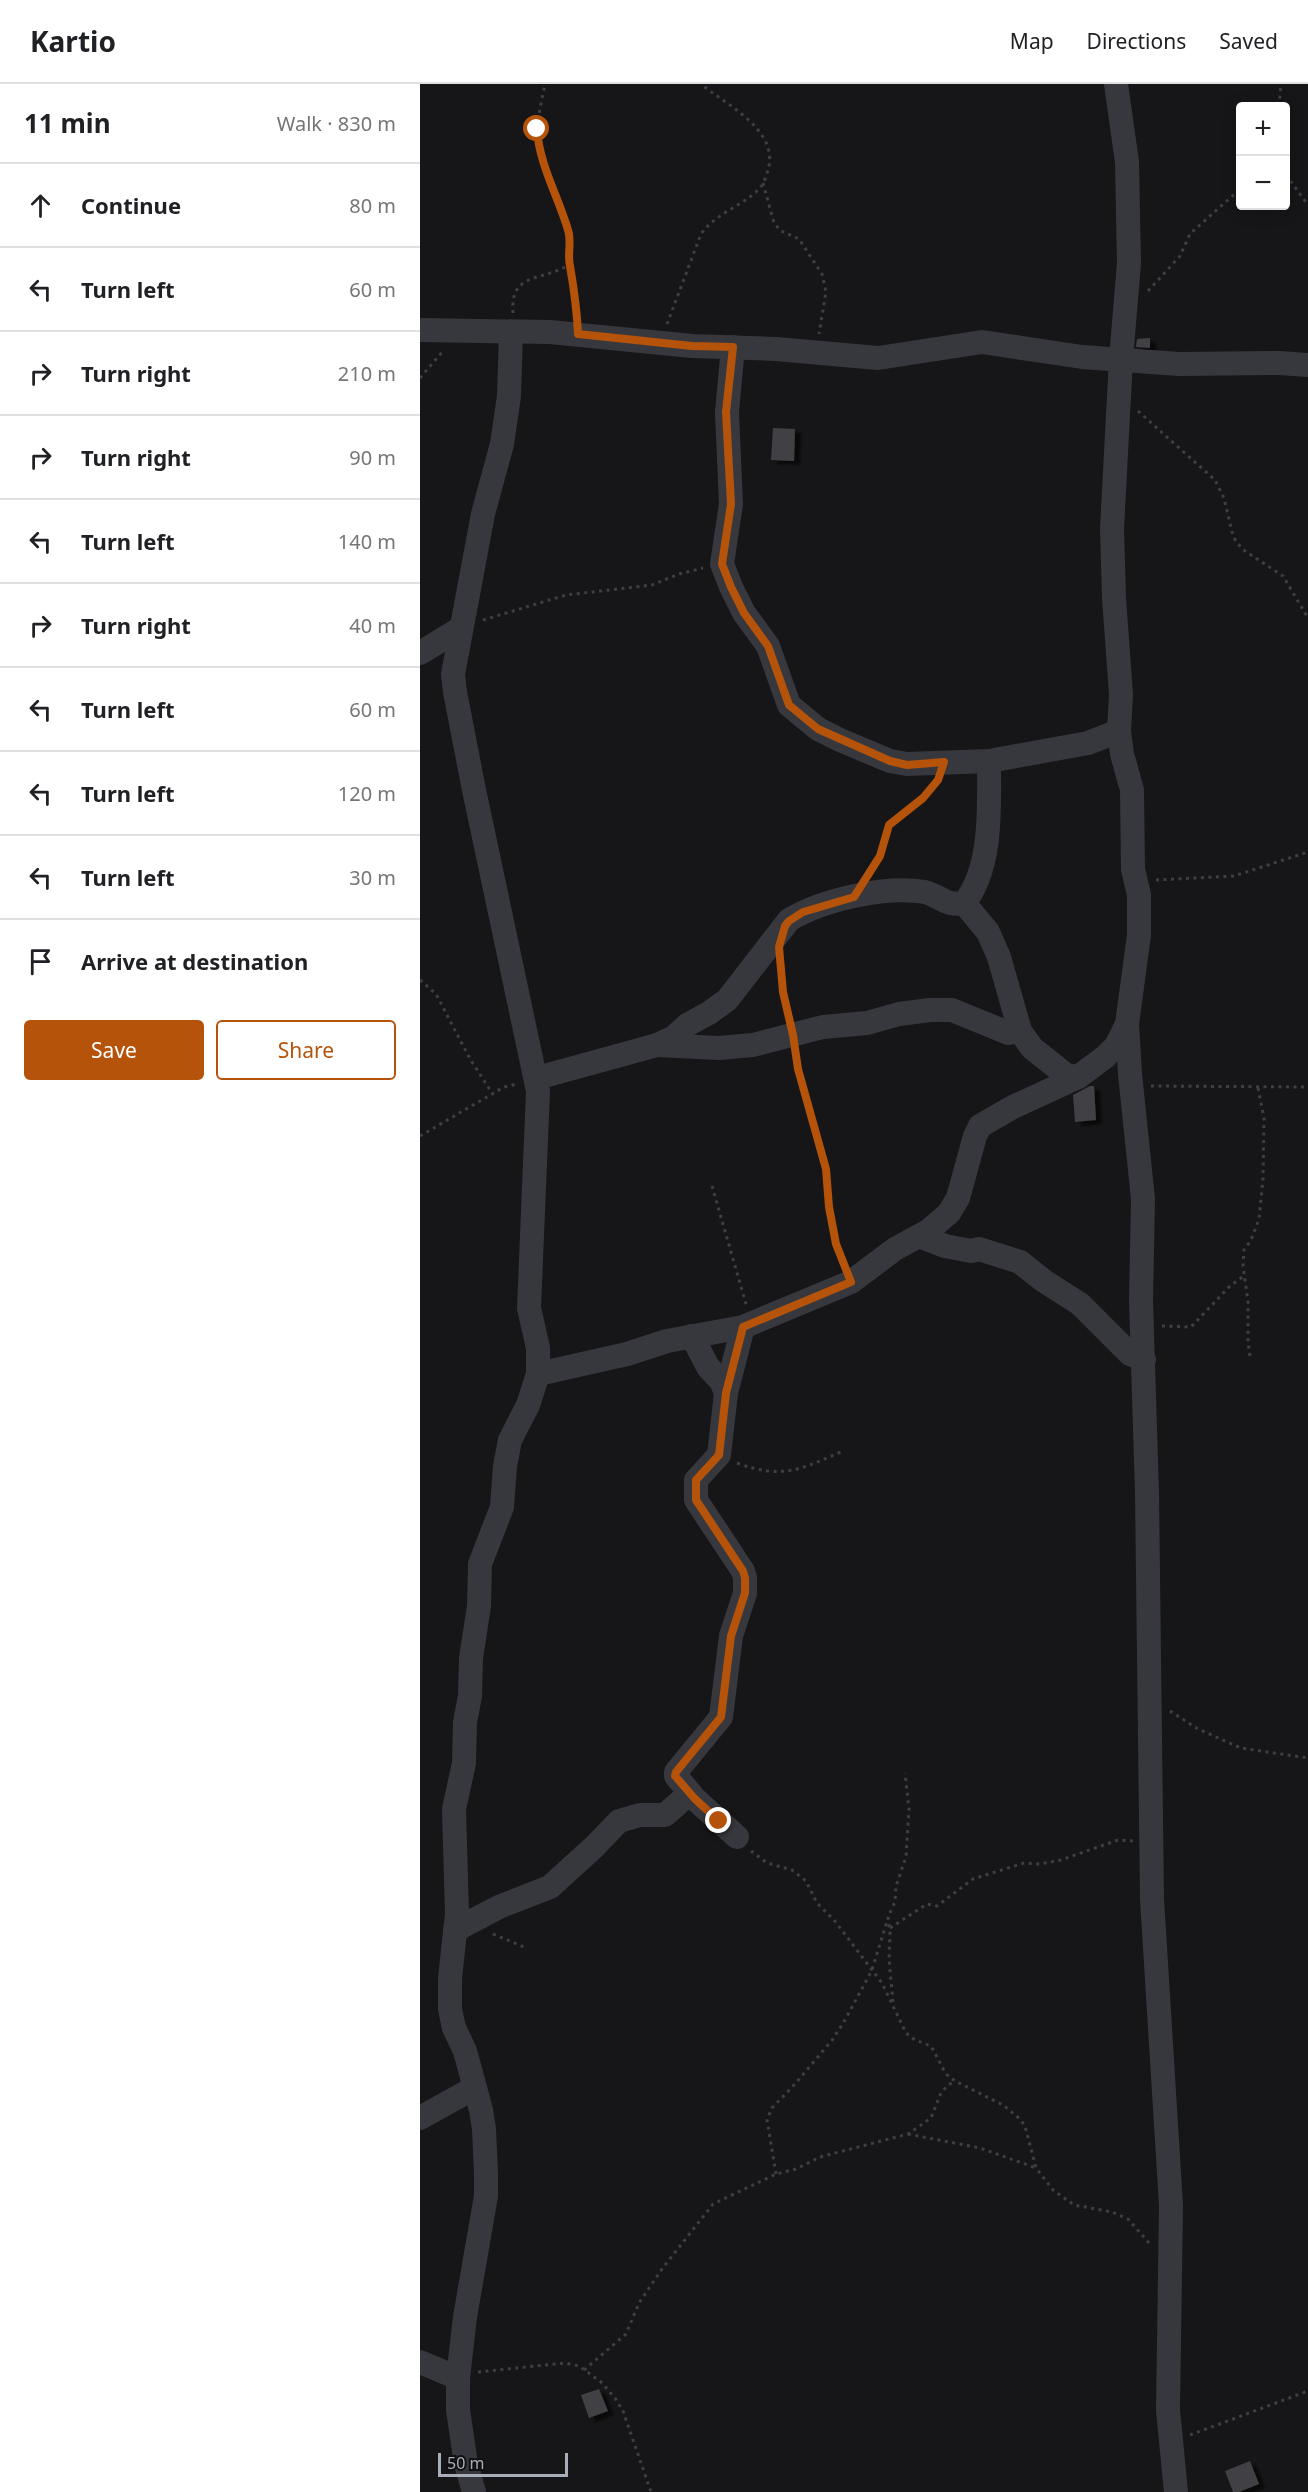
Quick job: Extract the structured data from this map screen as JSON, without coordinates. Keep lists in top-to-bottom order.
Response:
{
  "scale_bar": "50 m",
  "page": {
    "header": "Kartio",
    "nav": ["Map", "Directions", "Saved"],
    "heading": ["11 min", "Walk · 830 m"],
    "map_buttons": ["+", "−"],
    "list": [
      ["Continue", "80 m"],
      ["Turn left", "60 m"],
      ["Turn right", "210 m"],
      ["Turn right", "90 m"],
      ["Turn left", "140 m"],
      ["Turn right", "40 m"],
      ["Turn left", "60 m"],
      ["Turn left", "120 m"],
      ["Turn left", "30 m"],
      "Arrive at destination"
    ],
    "buttons": ["Save", "Share"],
    "scale": "50 m"
  }
}
